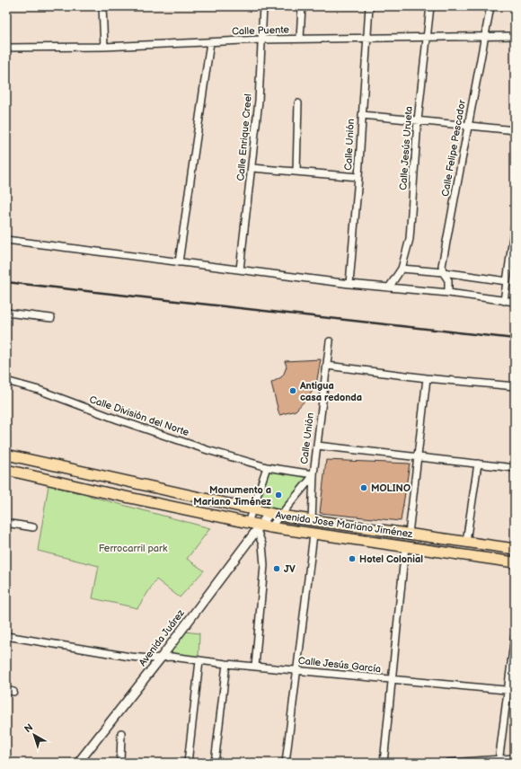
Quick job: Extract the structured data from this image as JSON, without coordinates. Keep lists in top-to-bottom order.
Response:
{
  "streets": {
    "highway": ["Avenida Jose Mariano Jiménez"],
    "main road": ["Avenida Juárez"],
    "street": [
      "Calle Puente",
      "Calle Enrique Creel",
      "Calle Unión",
      "Calle Jesús Urueta",
      "Calle Felipe Pescador",
      "Calle División del Norte",
      "Calle Jesús García"
    ]
  },
  "crossings": [
    ["Calle Puente", "Calle Enrique Creel"],
    ["Calle Puente", "Calle Unión"],
    ["Calle Puente", "Calle Jesús Urueta"],
    ["Calle Puente", "Calle Felipe Pescador"],
    ["Calle Unión", "Calle División del Norte"],
    ["Calle Unión", "Avenida Jose Mariano Jiménez"],
    ["Calle Unión", "Avenida Juárez"],
    ["Avenida Jose Mariano Jiménez", "Avenida Juárez"],
    ["Avenida Juárez", "Calle Jesús García"]
  ],
  "parks": ["Ferrocarril park"],
  "places": [
    "Antigua casa redonda",
    "MOLINO",
    "Monumento a Mariano Jiménez",
    "Hotel Colonial",
    "JV"
  ],
  "north": "top left"
}
